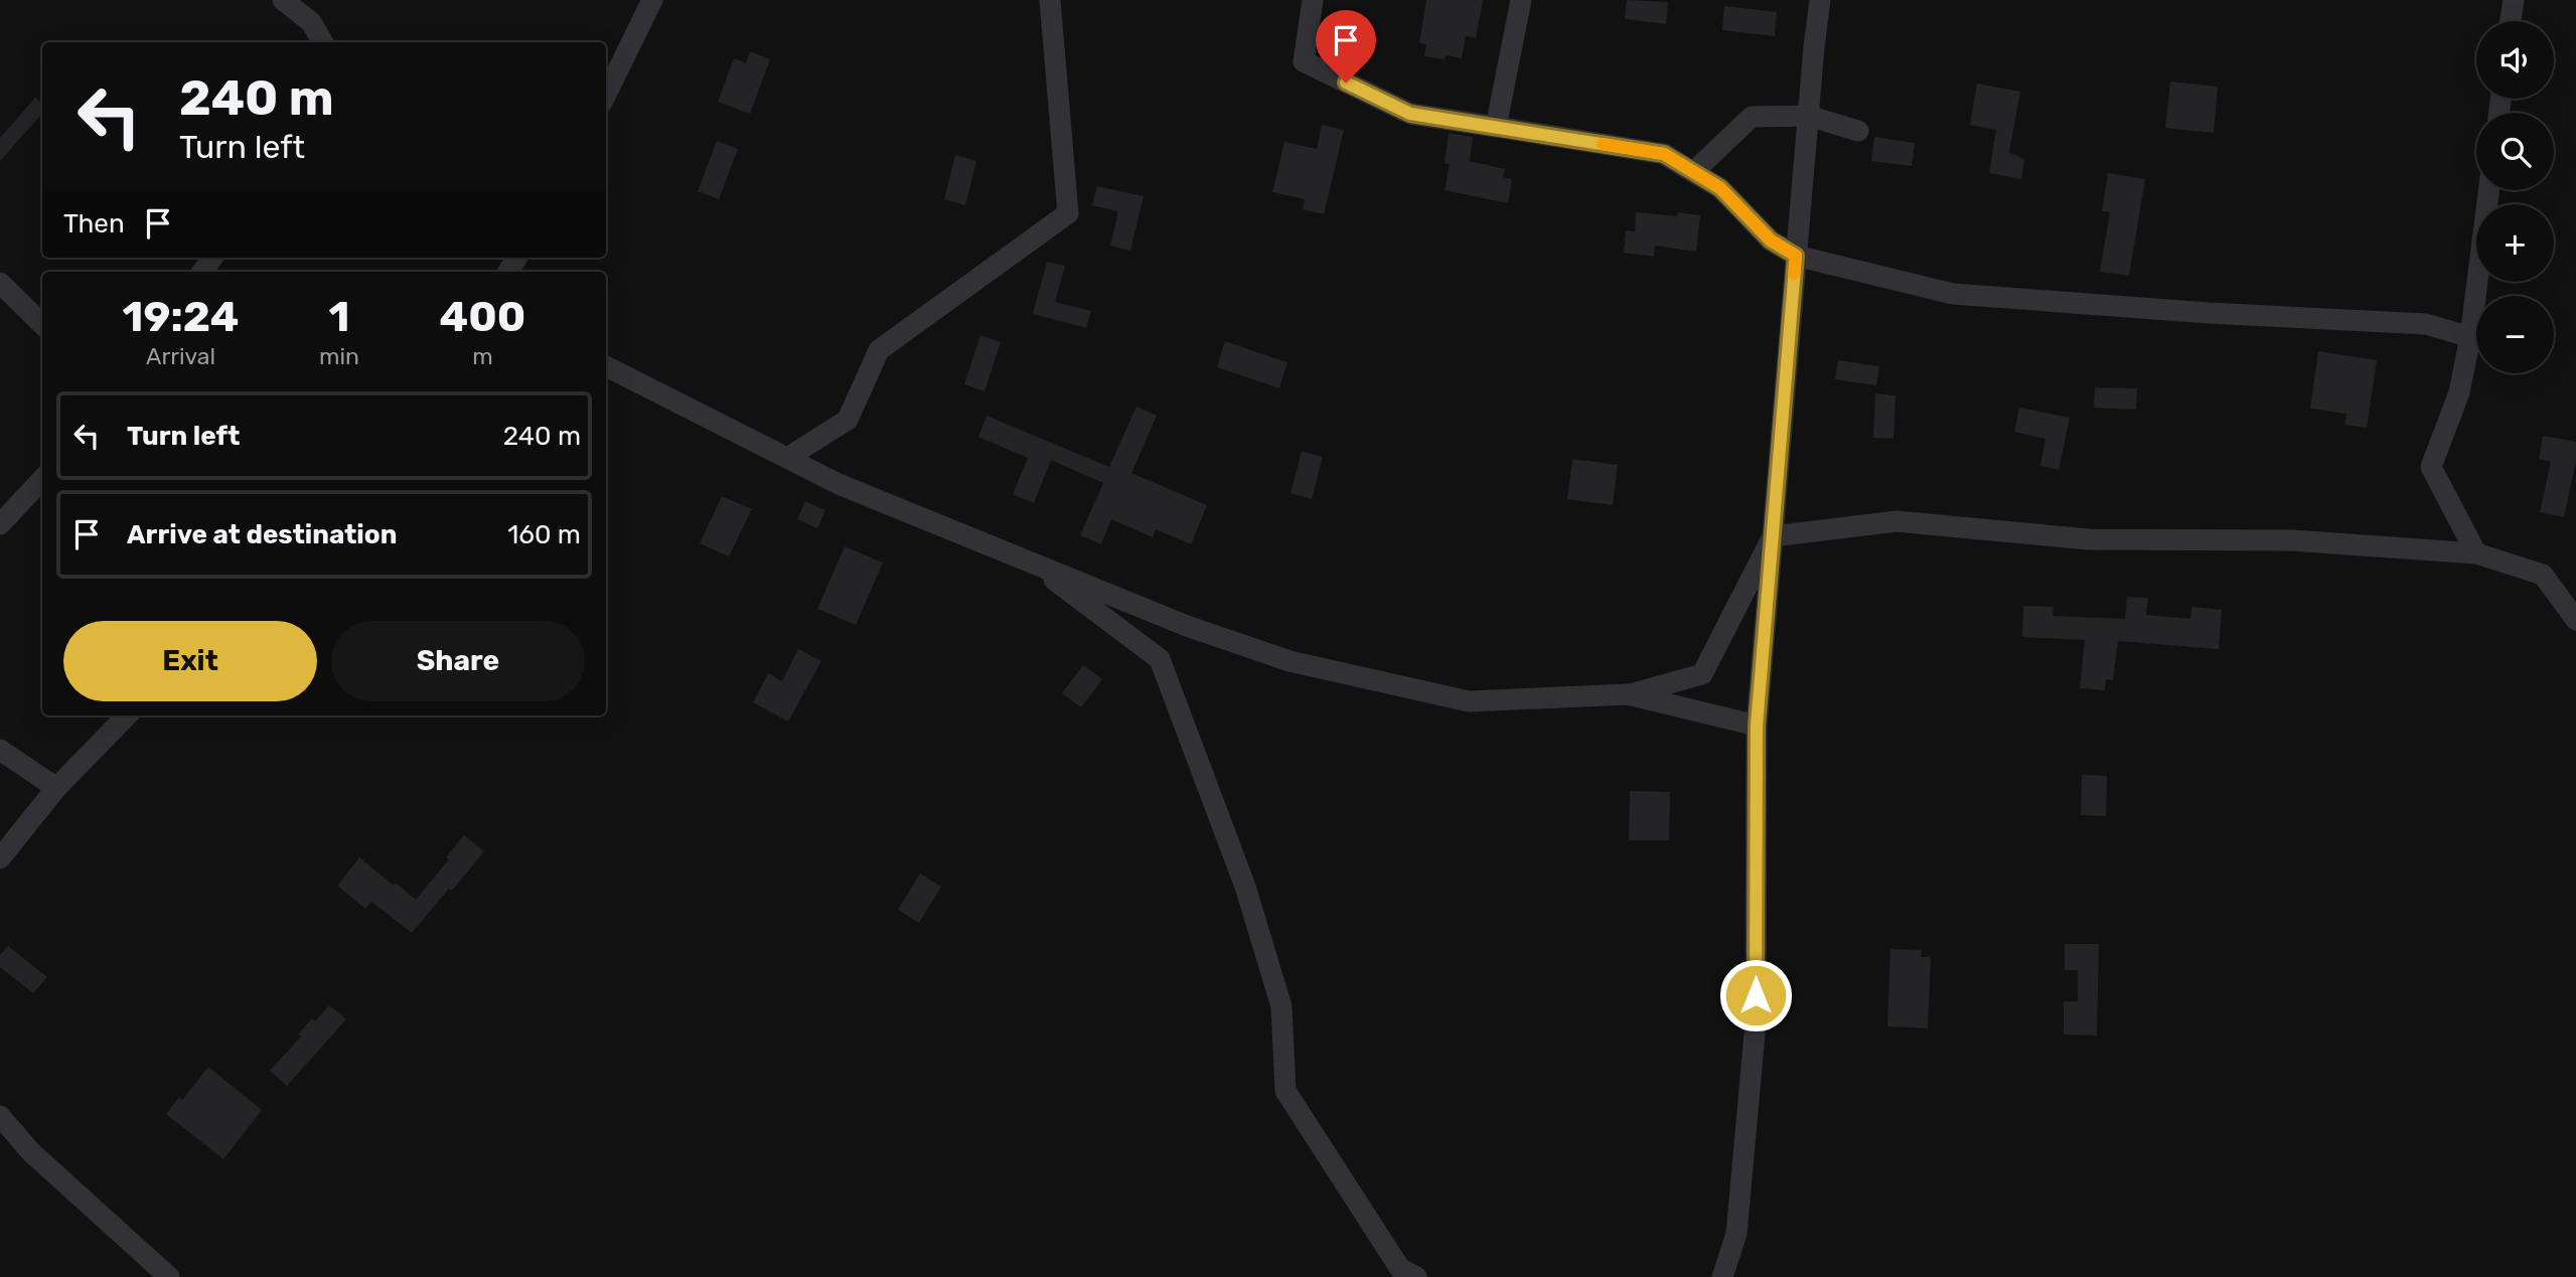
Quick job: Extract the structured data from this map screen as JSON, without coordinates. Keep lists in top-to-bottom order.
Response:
{
  "page": {
    "map_buttons": ["+", "−"],
    "turn": ["240 m", "Turn left"],
    "then": "Then",
    "eta": [
      "19:24",
      "Arrival",
      "1",
      "min",
      "400",
      "m"
    ],
    "list": [
      {
        "name": "Turn left",
        "value": "240 m"
      },
      {
        "name": "Arrive at destination",
        "value": "160 m"
      }
    ],
    "buttons": ["Exit", "Share"]
  }
}
